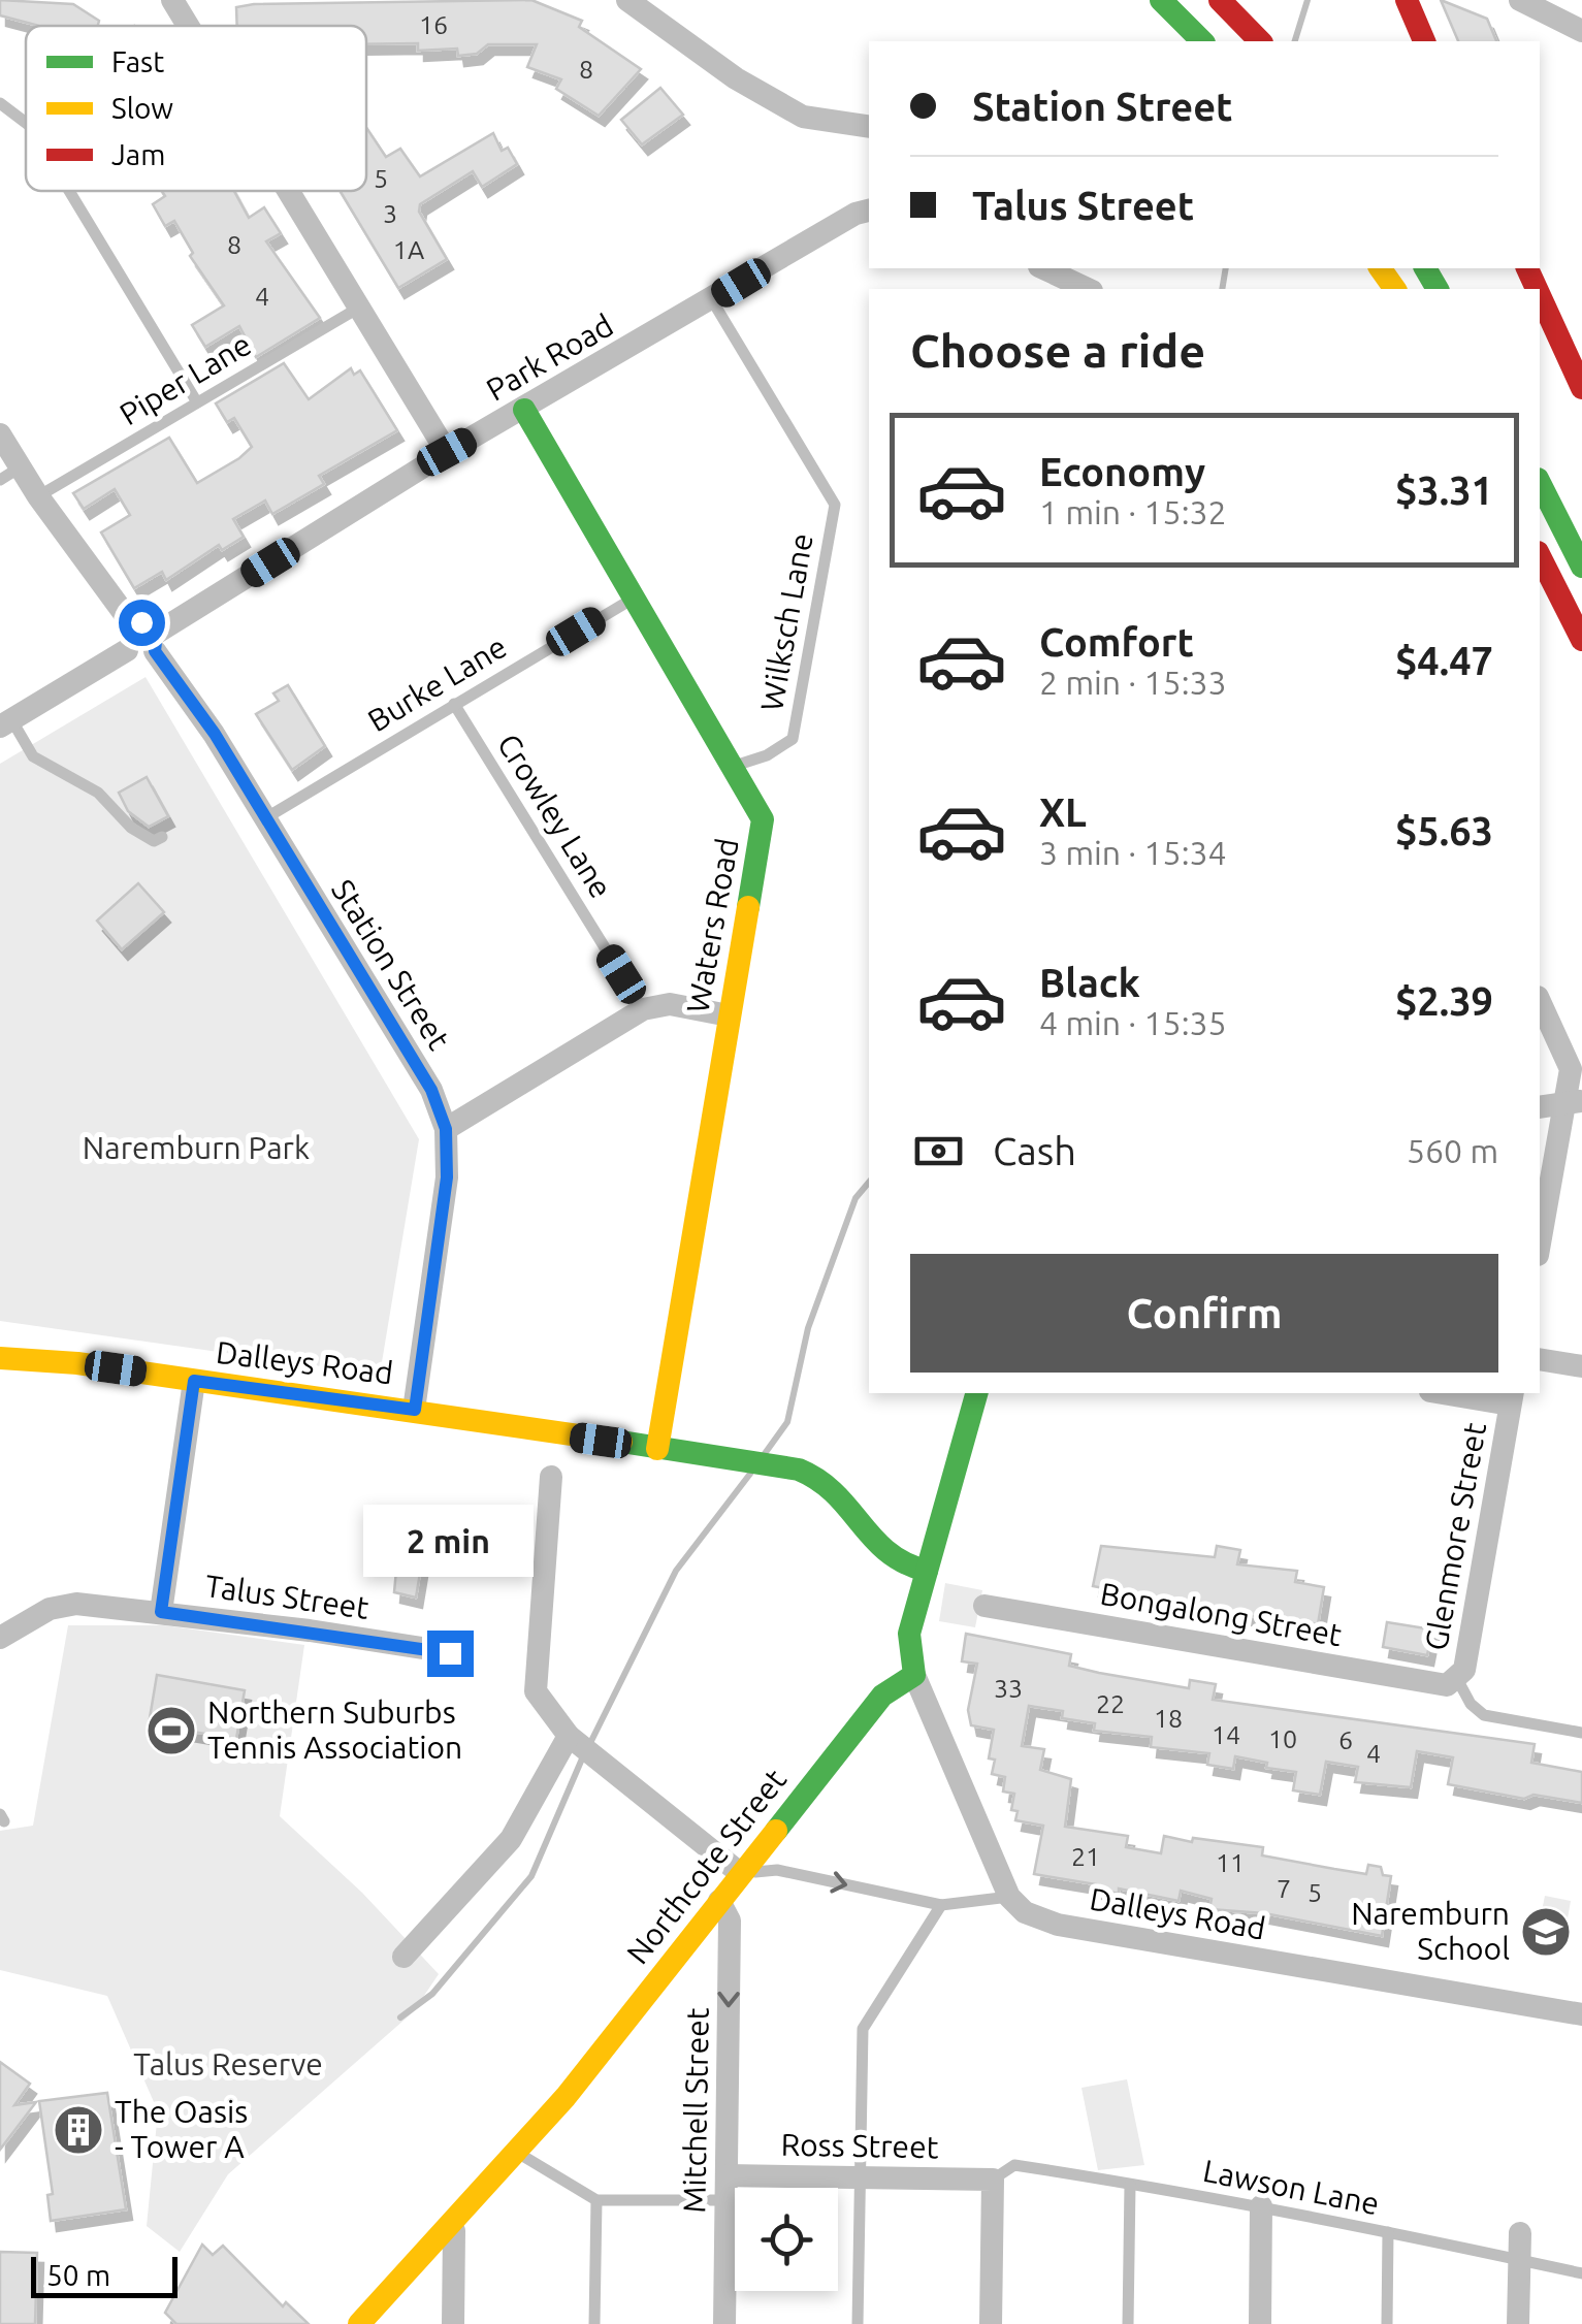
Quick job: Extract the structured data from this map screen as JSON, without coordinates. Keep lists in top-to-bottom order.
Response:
{
  "streets": {
    "main road": ["Waters Road", "Dalleys Road", "Northcote Street"],
    "street": [
      "Park Road",
      "Station Street",
      "Glenmore Street",
      "Talus Street",
      "Bongalong Street",
      "Mitchell Street",
      "Ross Street"
    ],
    "lane": [
      "Piper Lane",
      "Wilksch Lane",
      "Burke Lane",
      "Crowley Lane",
      "Lawson Lane"
    ]
  },
  "crossings": [
    ["Park Road", "Wilksch Lane"],
    ["Park Road", "Waters Road"],
    ["Park Road", "Station Street"],
    ["Wilksch Lane", "Waters Road"],
    ["Burke Lane", "Crowley Lane"],
    ["Burke Lane", "Waters Road"],
    ["Burke Lane", "Station Street"],
    ["Waters Road", "Dalleys Road"],
    ["Station Street", "Dalleys Road"],
    ["Glenmore Street", "Bongalong Street"],
    ["Northcote Street", "Mitchell Street"],
    ["Mitchell Street", "Ross Street"],
    ["Ross Street", "Lawson Lane"]
  ],
  "one_way": ["Mitchell Street"],
  "parks": ["Naremburn Park", "Talus Reserve"],
  "places": {
    "sports": ["Northern Suburbs Tennis Association"],
    "school or university": ["Naremburn School"],
    "building": ["The Oasis - Tower A"]
  },
  "house_numbers": [
    "16",
    "8",
    "5",
    "3",
    "8",
    "1A",
    "4",
    "33",
    "22",
    "18",
    "14",
    "10",
    "6",
    "4",
    "21",
    "11",
    "7",
    "5"
  ],
  "legend": ["Fast", "Slow", "Jam"],
  "scale_bar": "50 m",
  "page": {
    "banner": ["Station Street", "Talus Street"],
    "heading": "Choose a ride",
    "list": [
      {
        "name": "Economy",
        "note": "1 min · 15:32",
        "value": "$3.31"
      },
      {
        "name": "Comfort",
        "note": "2 min · 15:33",
        "value": "$4.47"
      },
      {
        "name": "XL",
        "note": "3 min · 15:34",
        "value": "$5.63"
      },
      {
        "name": "Black",
        "note": "4 min · 15:35",
        "value": "$2.39"
      }
    ],
    "pay": ["Cash", "560 m"],
    "buttons": "Confirm",
    "bubble": "2 min",
    "scale": "50 m"
  }
}
